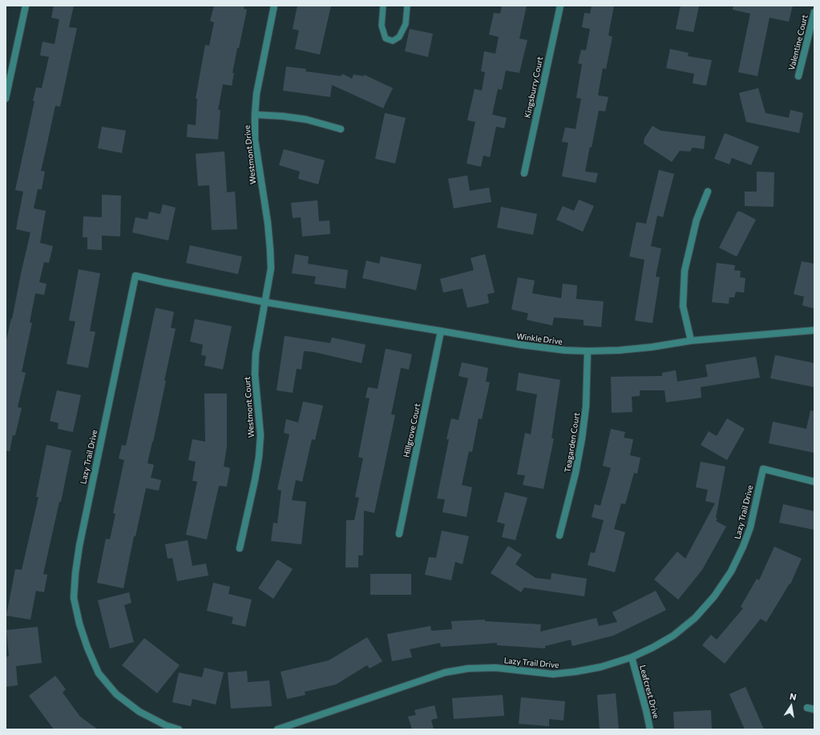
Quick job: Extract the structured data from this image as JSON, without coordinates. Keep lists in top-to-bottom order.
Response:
{
  "streets": {
    "street": [
      "Valentine Court",
      "Kingsburry Court",
      "Westmont Drive",
      "Winkle Drive",
      "Westmont Court",
      "Hillgrove Court",
      "Teagarden Court",
      "Lazy Trail Drive",
      "Leafcrest Drive"
    ]
  },
  "crossings": [
    ["Westmont Drive", "Winkle Drive"],
    ["Westmont Drive", "Westmont Court"],
    ["Westmont Drive", "Lazy Trail Drive"],
    ["Winkle Drive", "Westmont Court"],
    ["Winkle Drive", "Hillgrove Court"],
    ["Winkle Drive", "Teagarden Court"],
    ["Winkle Drive", "Lazy Trail Drive"],
    ["Westmont Court", "Lazy Trail Drive"],
    ["Lazy Trail Drive", "Leafcrest Drive"]
  ],
  "north": "top"
}
